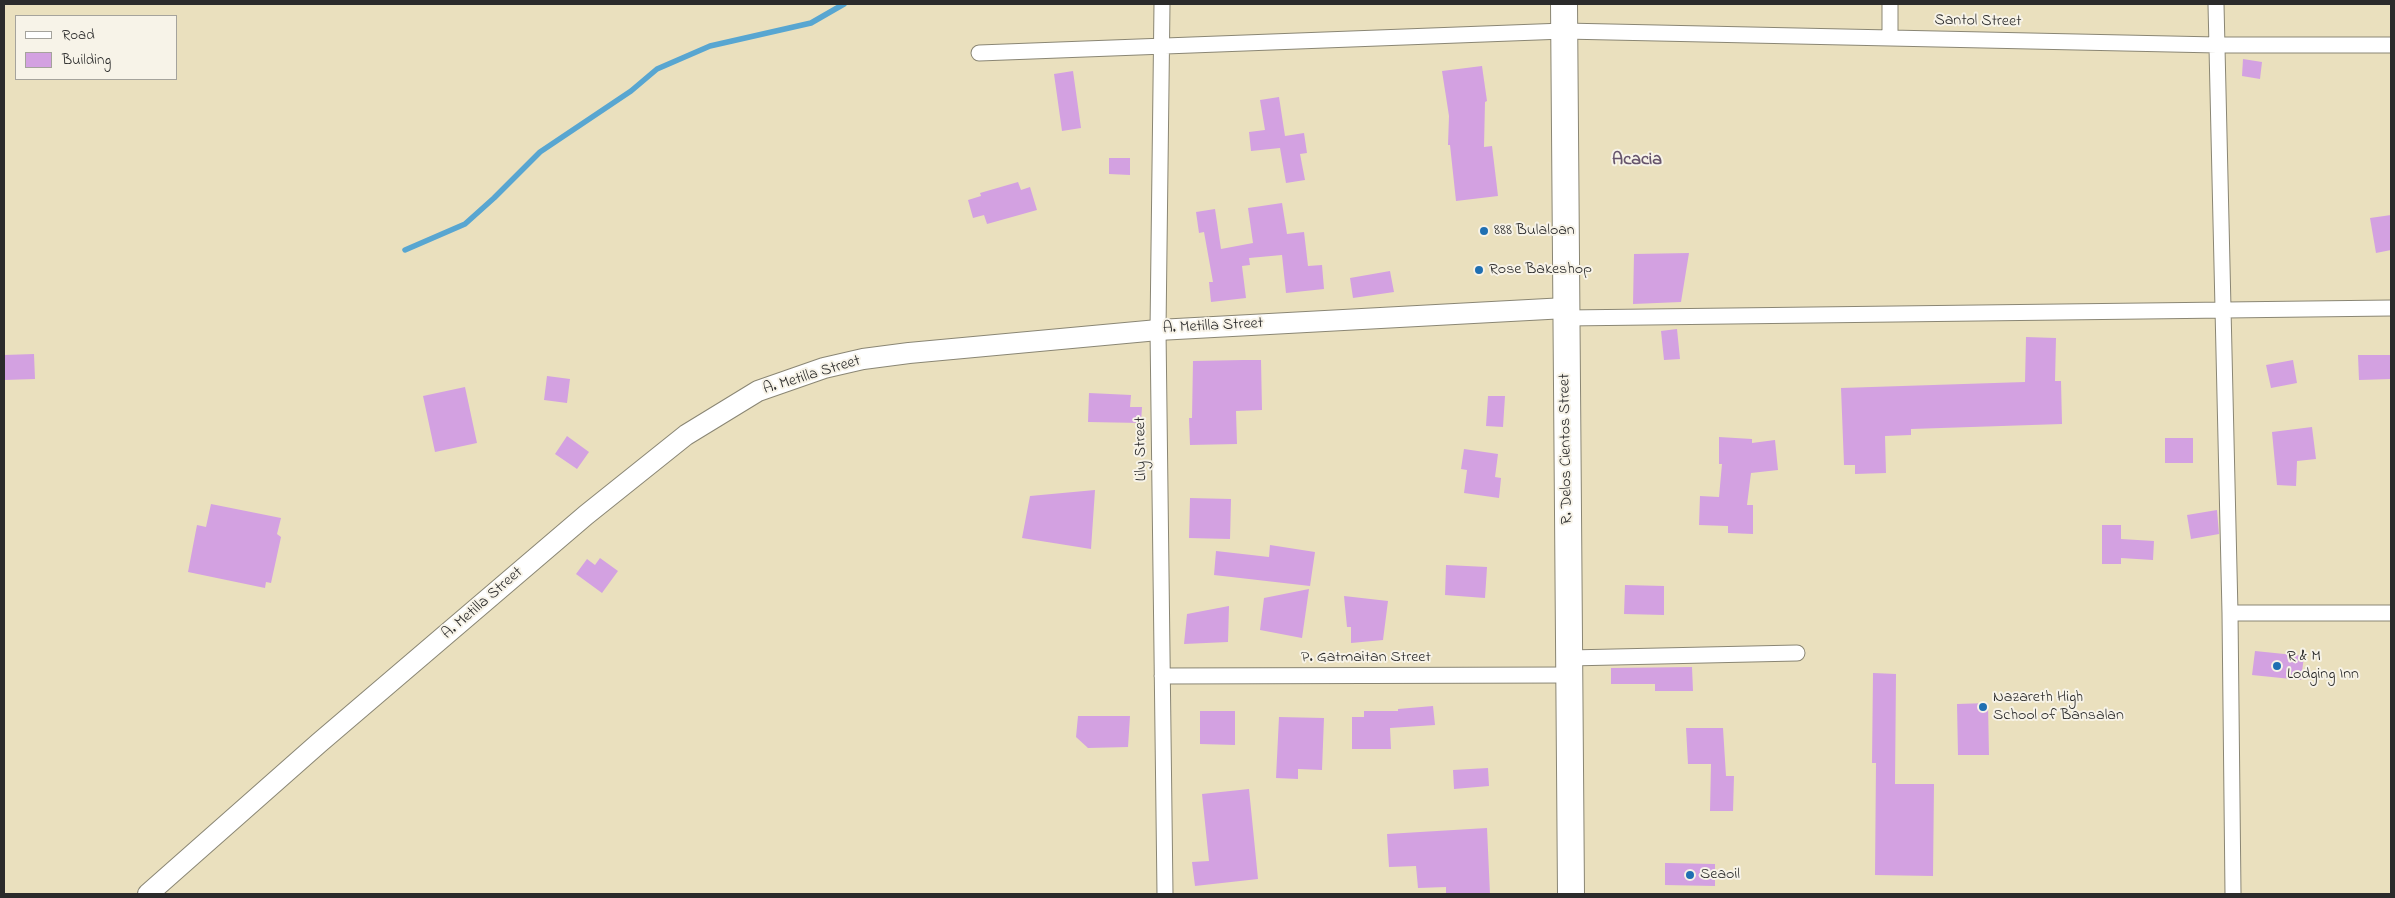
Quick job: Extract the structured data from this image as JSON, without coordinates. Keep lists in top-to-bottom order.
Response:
{
  "streets": {
    "highway": ["R. Delos Cientos Street"],
    "main road": ["A. Metilla Street"],
    "street": ["Santol Street", "Lily Street", "P. Gatmaitan Street"]
  },
  "crossings": [
    ["Santol Street", "Lily Street"],
    ["Santol Street", "R. Delos Cientos Street"],
    ["A. Metilla Street", "Lily Street"],
    ["A. Metilla Street", "R. Delos Cientos Street"],
    ["Lily Street", "P. Gatmaitan Street"],
    ["R. Delos Cientos Street", "P. Gatmaitan Street"]
  ],
  "districts": ["Acacia"],
  "places": [
    "888 Bulaloan",
    "Rose Bakeshop",
    "R & M Lodging Inn",
    "Nazareth High School of Bansalan",
    "Seaoil"
  ],
  "legend": ["Road", "Building"]
}
